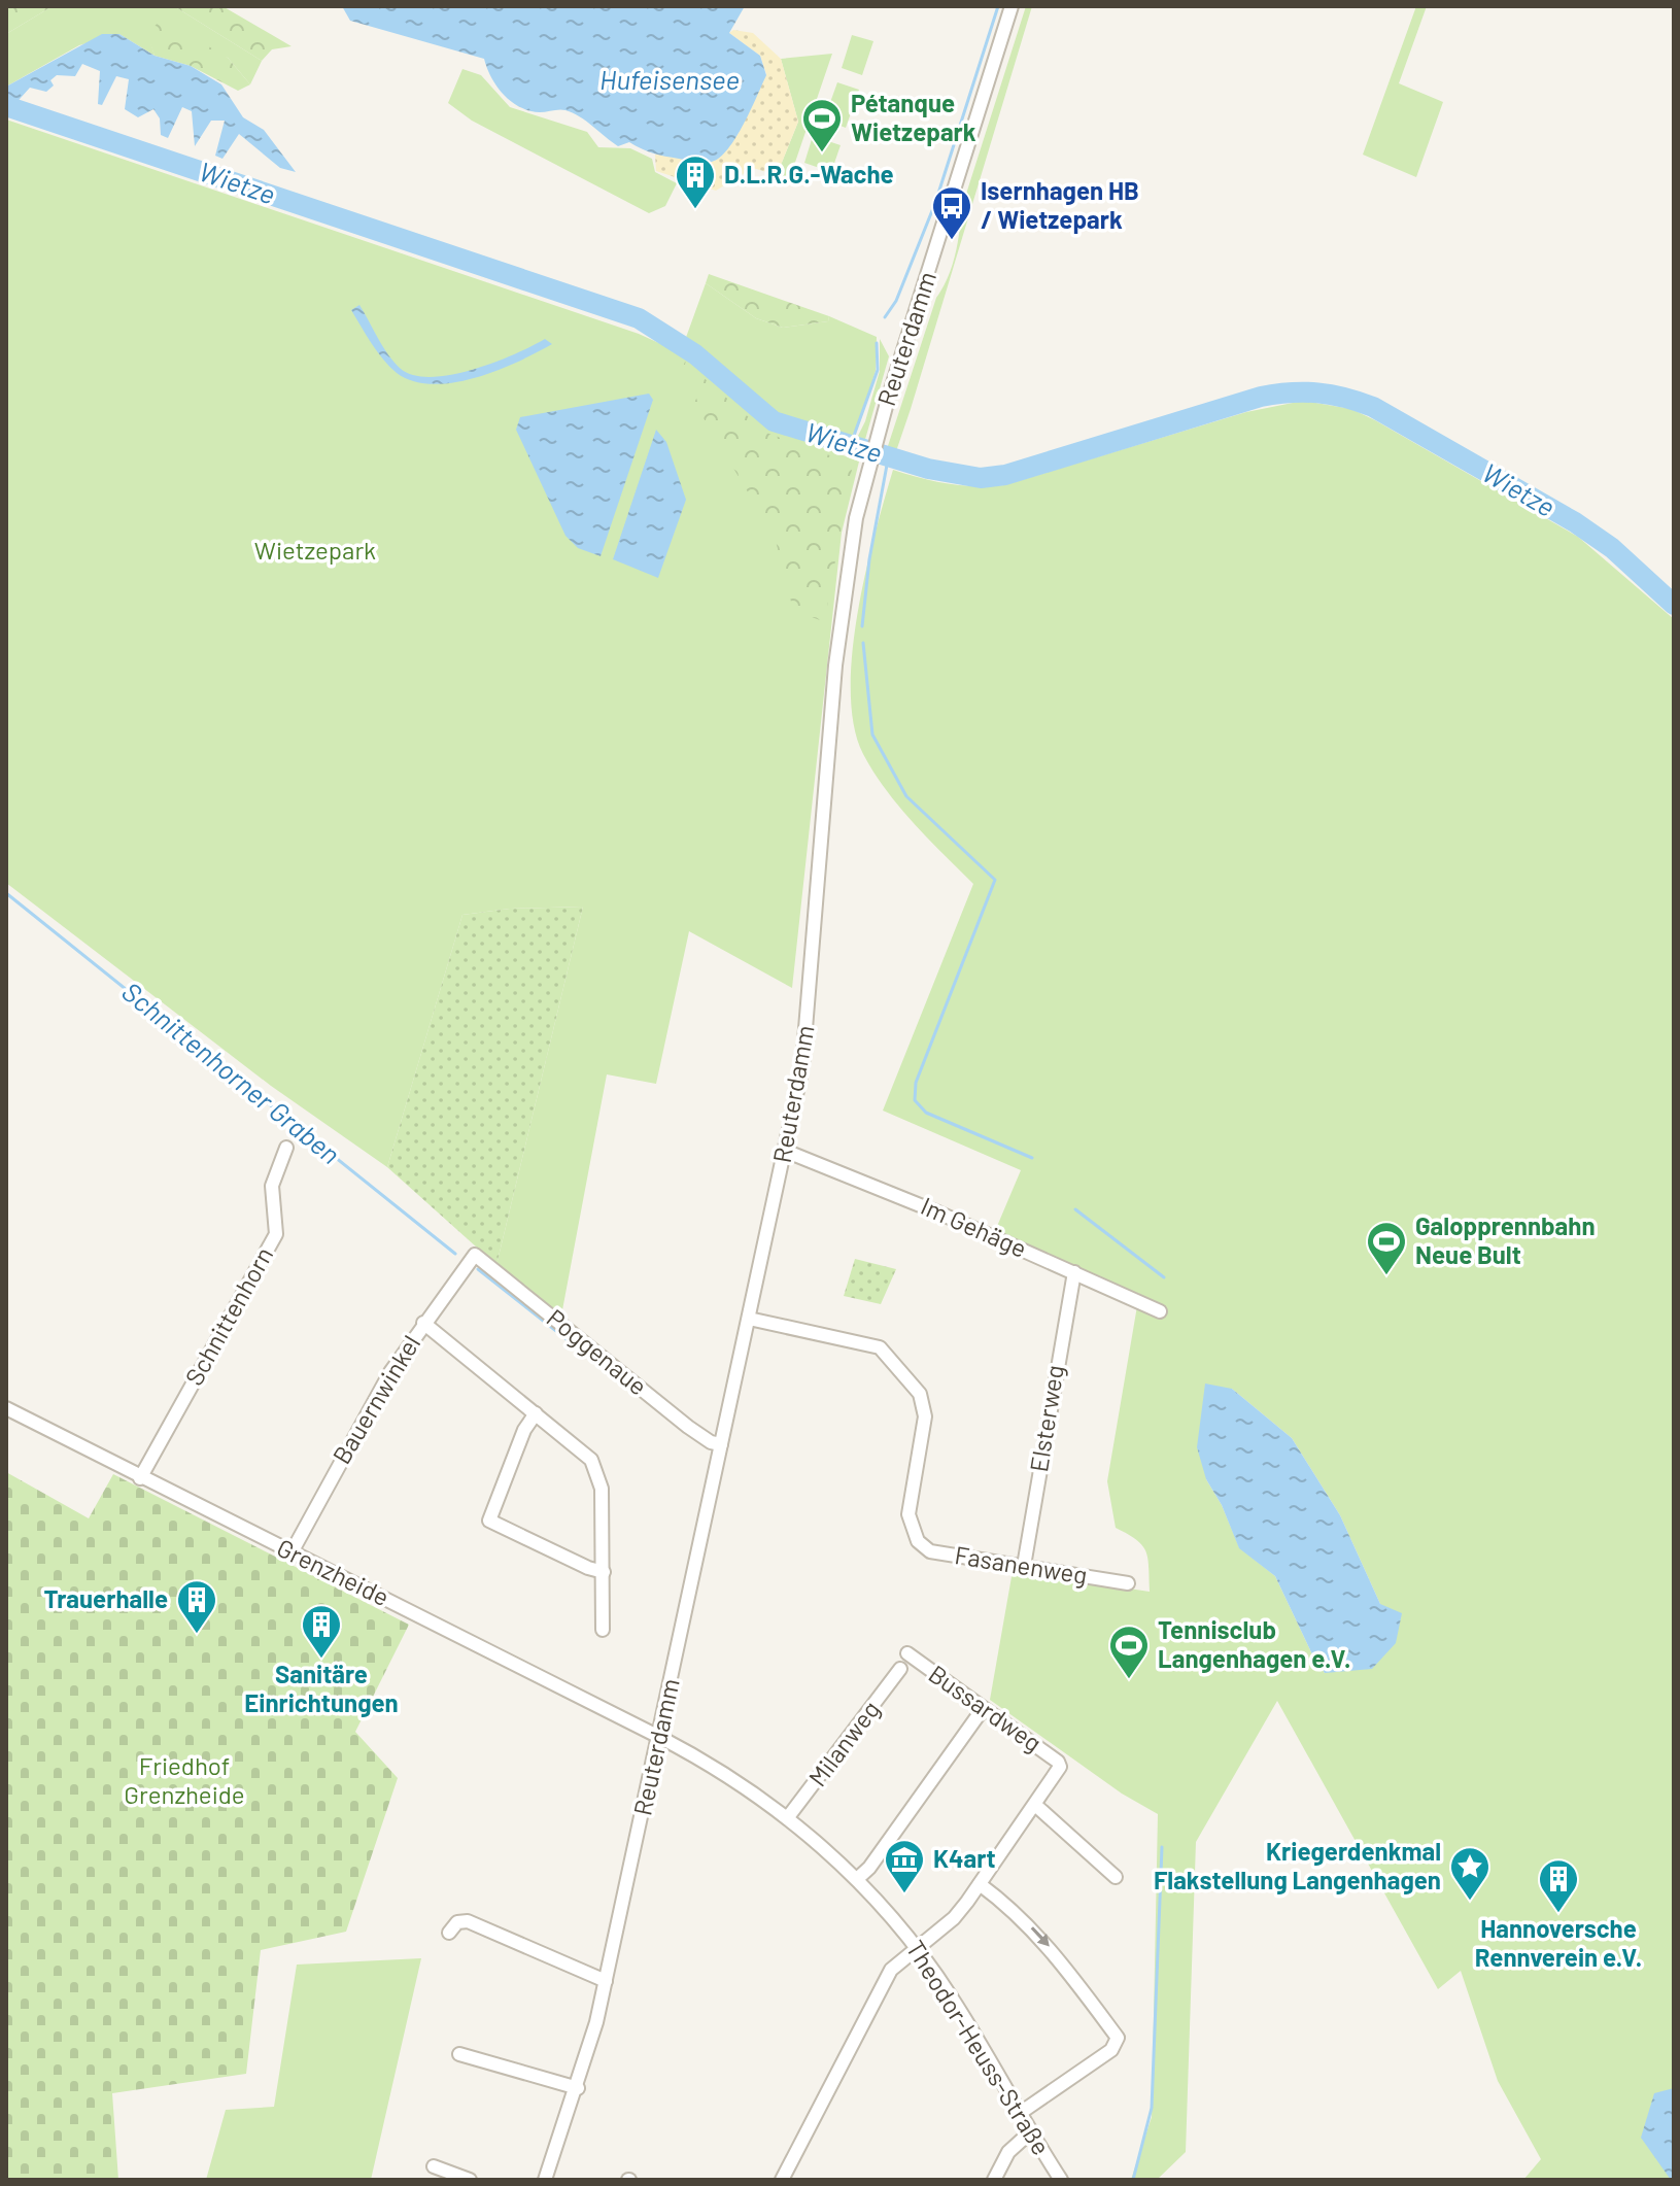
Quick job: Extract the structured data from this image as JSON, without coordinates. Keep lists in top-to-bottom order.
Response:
{
  "streets": {
    "street": [
      "Reuterdamm",
      "Im Gehäge",
      "Schnittenhorn",
      "Poggenaue",
      "Bauernwinkel",
      "Elsterweg",
      "Fasanenweg",
      "Grenzheide",
      "Bussardweg",
      "Milanweg",
      "Theodor-Heuss-Straße"
    ]
  },
  "crossings": [
    ["Reuterdamm", "Im Gehäge"],
    ["Reuterdamm", "Poggenaue"],
    ["Reuterdamm", "Fasanenweg"],
    ["Reuterdamm", "Grenzheide"],
    ["Reuterdamm", "Theodor-Heuss-Straße"],
    ["Im Gehäge", "Elsterweg"],
    ["Schnittenhorn", "Grenzheide"],
    ["Poggenaue", "Bauernwinkel"],
    ["Bauernwinkel", "Grenzheide"],
    ["Elsterweg", "Fasanenweg"],
    ["Grenzheide", "Theodor-Heuss-Straße"],
    ["Milanweg", "Theodor-Heuss-Straße"]
  ],
  "water": ["Hufeisensee", "Wietze", "Schnittenhorner Graben"],
  "parks": ["Wietzepark", "Friedhof Grenzheide"],
  "places": {
    "sports": ["Pétanque Wietzepark", "Galopprennbahn Neue Bult", "Tennisclub Langenhagen e.V."],
    "building": [
      "D.L.R.G.-Wache",
      "Trauerhalle",
      "Sanitäre Einrichtungen",
      "Hannoversche Rennverein e.V."
    ],
    "bus stop": ["Isernhagen HB / Wietzepark"],
    "museum": ["K4art"],
    "place": ["Kriegerdenkmal Flakstellung Langenhagen"]
  }
}
